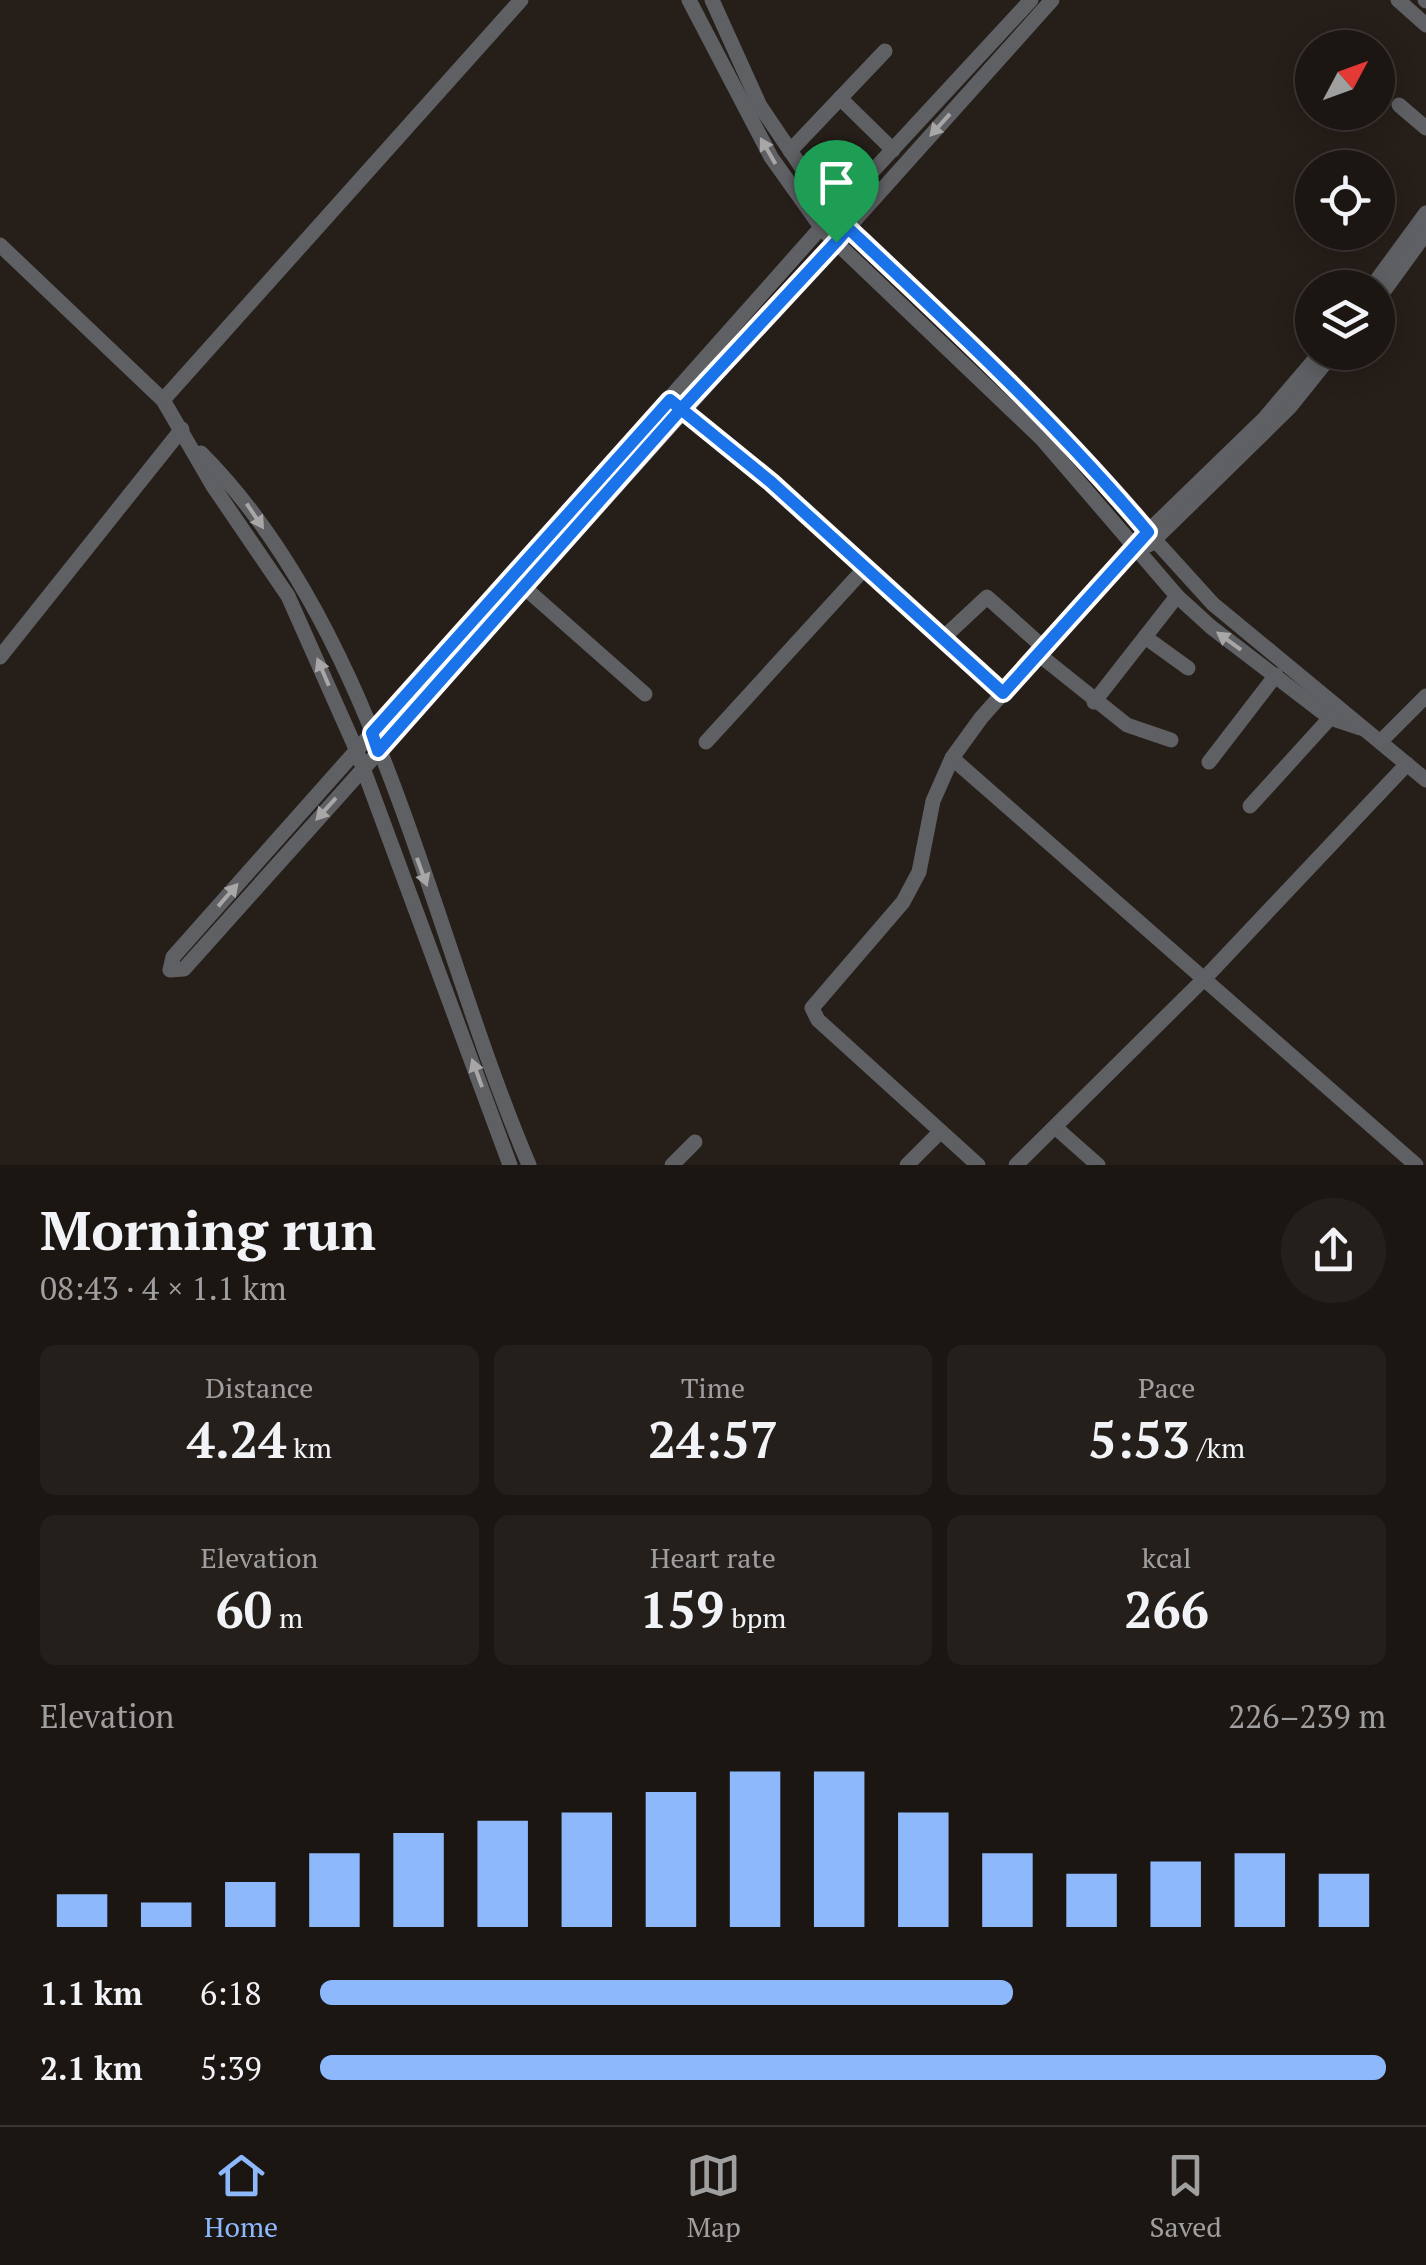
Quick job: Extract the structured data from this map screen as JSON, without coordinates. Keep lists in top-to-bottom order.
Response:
{
  "north": "top right",
  "page": {
    "heading": ["Morning run", "08:43 · 4 × 1.1 km"],
    "stats": [
      ["Distance", "4.24 km"],
      ["Time", "24:57"],
      ["Pace", "5:53 /km"],
      ["Elevation", "60 m"],
      ["Heart rate", "159 bpm"],
      ["kcal", "266"]
    ],
    "chart": ["Elevation", "226–239 m"],
    "list": [
      {
        "name": "1.1 km",
        "note": "6:18"
      },
      {
        "name": "2.1 km",
        "note": "5:39"
      }
    ],
    "tabs": ["Home", "Map", "Saved"]
  }
}
